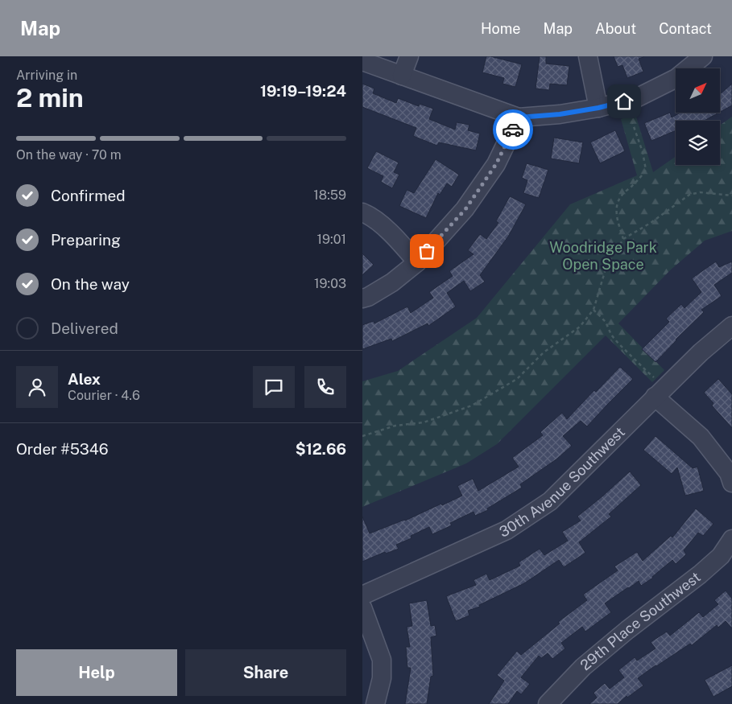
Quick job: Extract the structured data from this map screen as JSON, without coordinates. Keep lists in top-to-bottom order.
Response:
{
  "streets": {
    "street": ["30th Avenue Southwest", "29th Place Southwest"]
  },
  "parks": ["Woodridge Park Open Space"],
  "north": "top right",
  "page": {
    "header": "Map",
    "nav": [
      "Home",
      "Map",
      "About",
      "Contact"
    ],
    "heading": ["2 min", "Arriving in", "19:19–19:24"],
    "panel": [
      "Alex",
      "Courier · 4.6",
      "Order #5346",
      "$12.66"
    ],
    "bar": "On the way · 70 m",
    "list": [
      ["Confirmed", "18:59"],
      ["Preparing", "19:01"],
      ["On the way", "19:03"],
      "Delivered"
    ],
    "buttons": ["Help", "Share"]
  }
}
